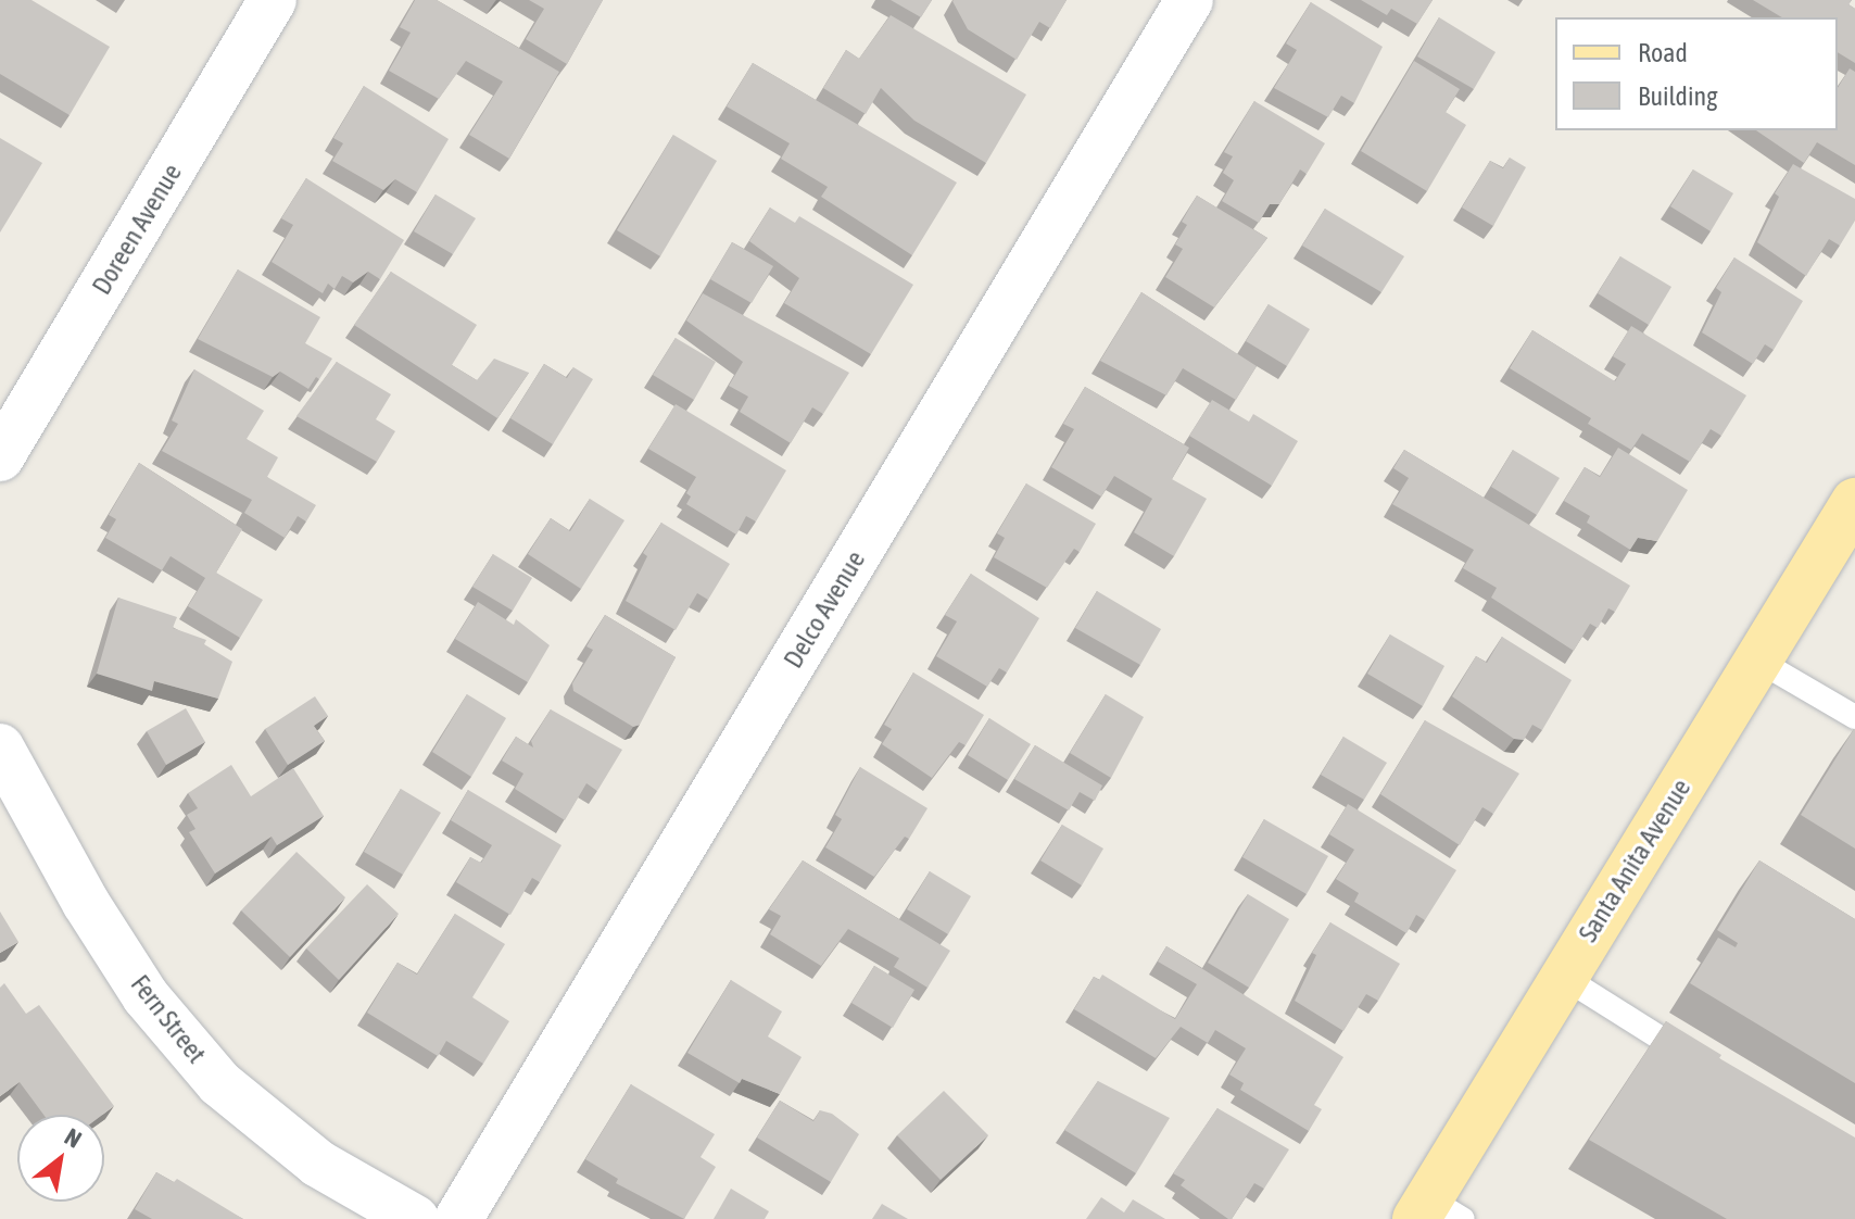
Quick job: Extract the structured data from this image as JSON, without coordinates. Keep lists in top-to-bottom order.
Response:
{
  "streets": {
    "main road": ["Santa Anita Avenue"],
    "street": ["Doreen Avenue", "Delco Avenue", "Fern Street"]
  },
  "legend": ["Road", "Building"],
  "north": "top right"
}
